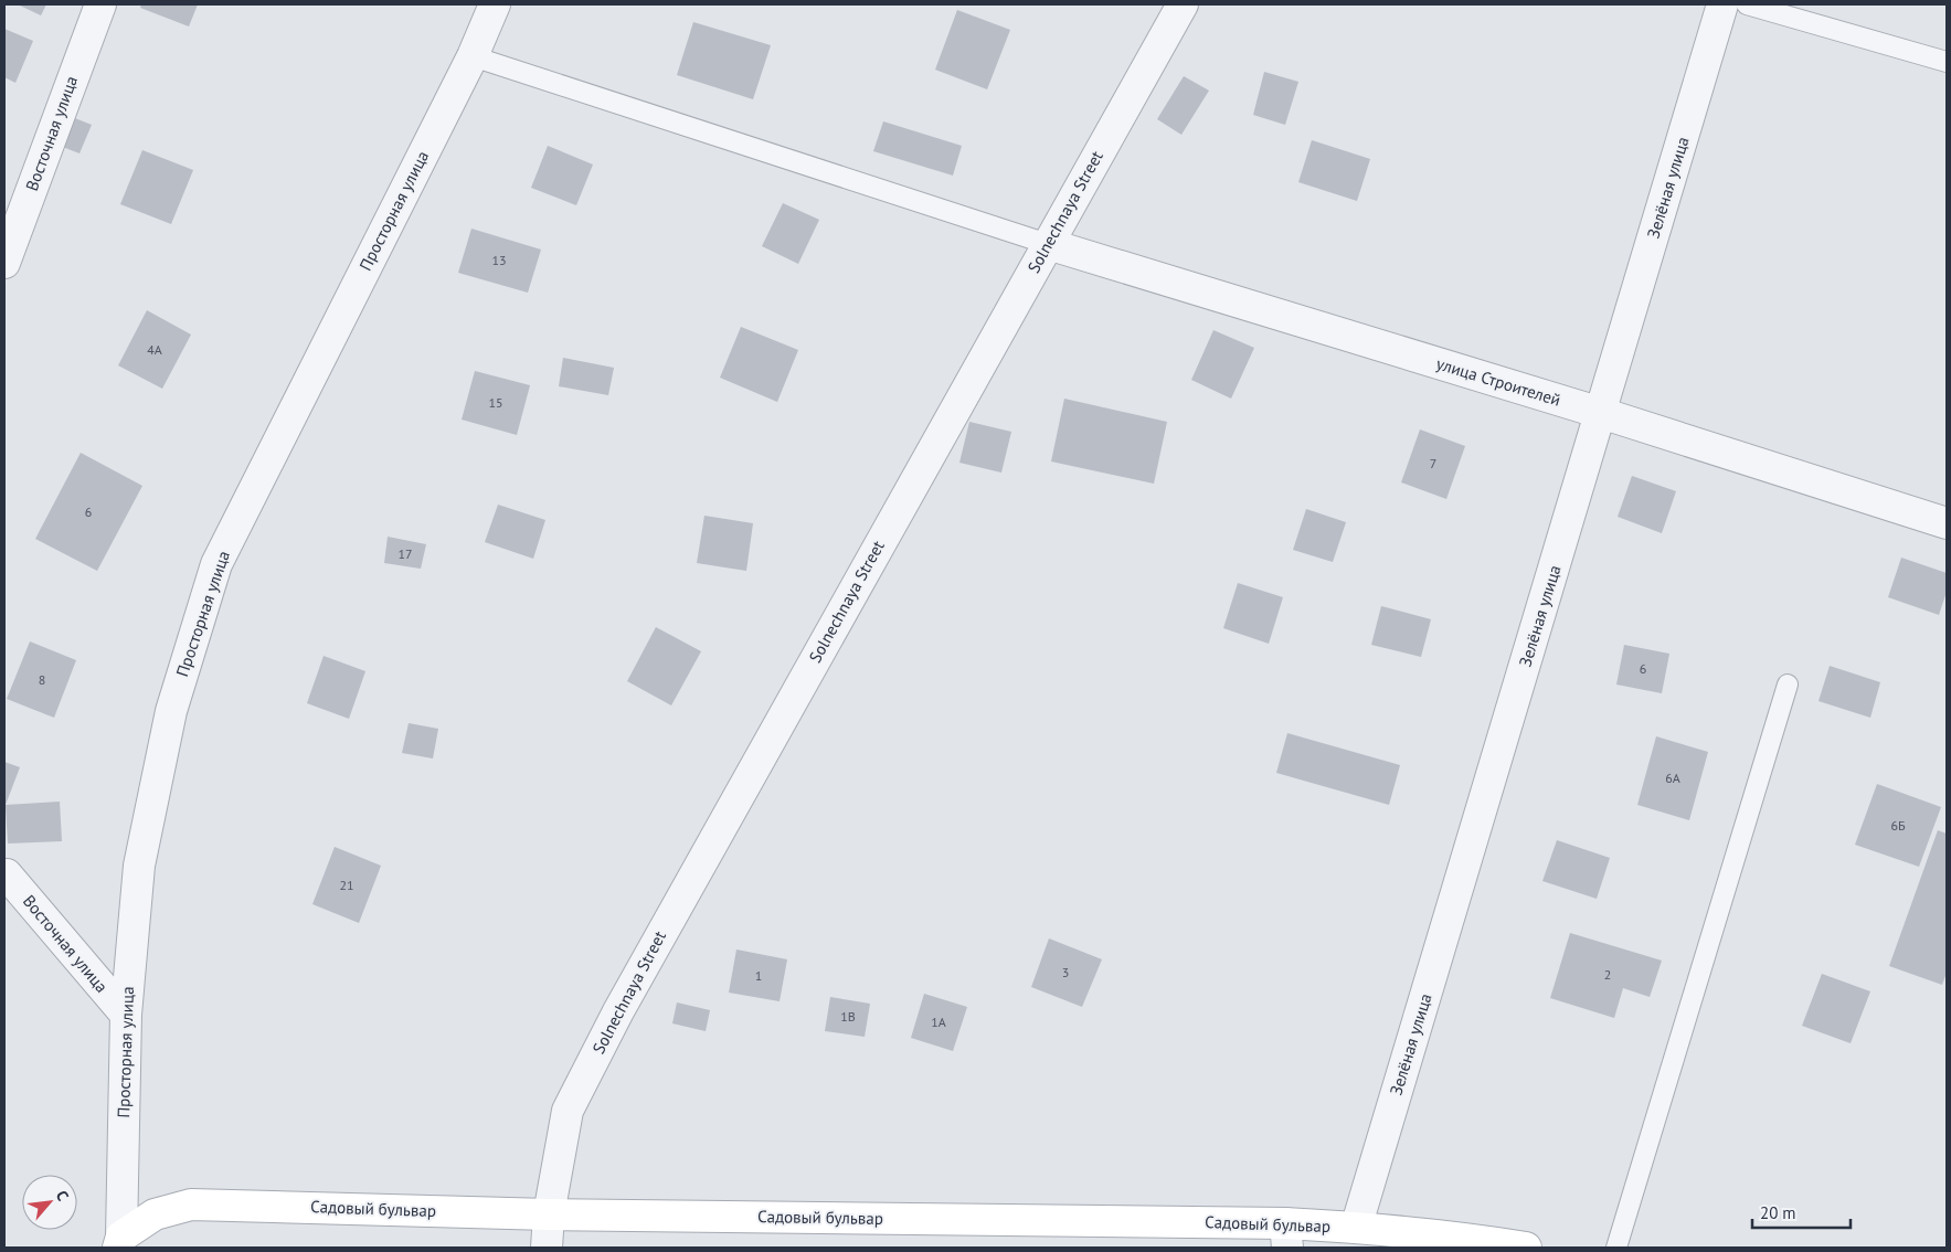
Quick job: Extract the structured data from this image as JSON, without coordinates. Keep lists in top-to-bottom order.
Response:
{
  "streets": {
    "street": [
      "Восточная улица",
      "Зелёная улица",
      "Просторная улица",
      "Solnechnaya Street",
      "улица Строителей",
      "Садовый бульвар"
    ]
  },
  "crossings": [
    ["Восточная улица", "Просторная улица"],
    ["Зелёная улица", "улица Строителей"],
    ["Зелёная улица", "Садовый бульвар"],
    ["Просторная улица", "Садовый бульвар"],
    ["Solnechnaya Street", "улица Строителей"],
    ["Solnechnaya Street", "Садовый бульвар"]
  ],
  "house_numbers": [
    "13",
    "4А",
    "15",
    "7",
    "6",
    "17",
    "6",
    "8",
    "6А",
    "6Б",
    "21",
    "3",
    "2",
    "1",
    "1В",
    "1А"
  ],
  "scale_bar": "20 m",
  "north": "top right"
}
